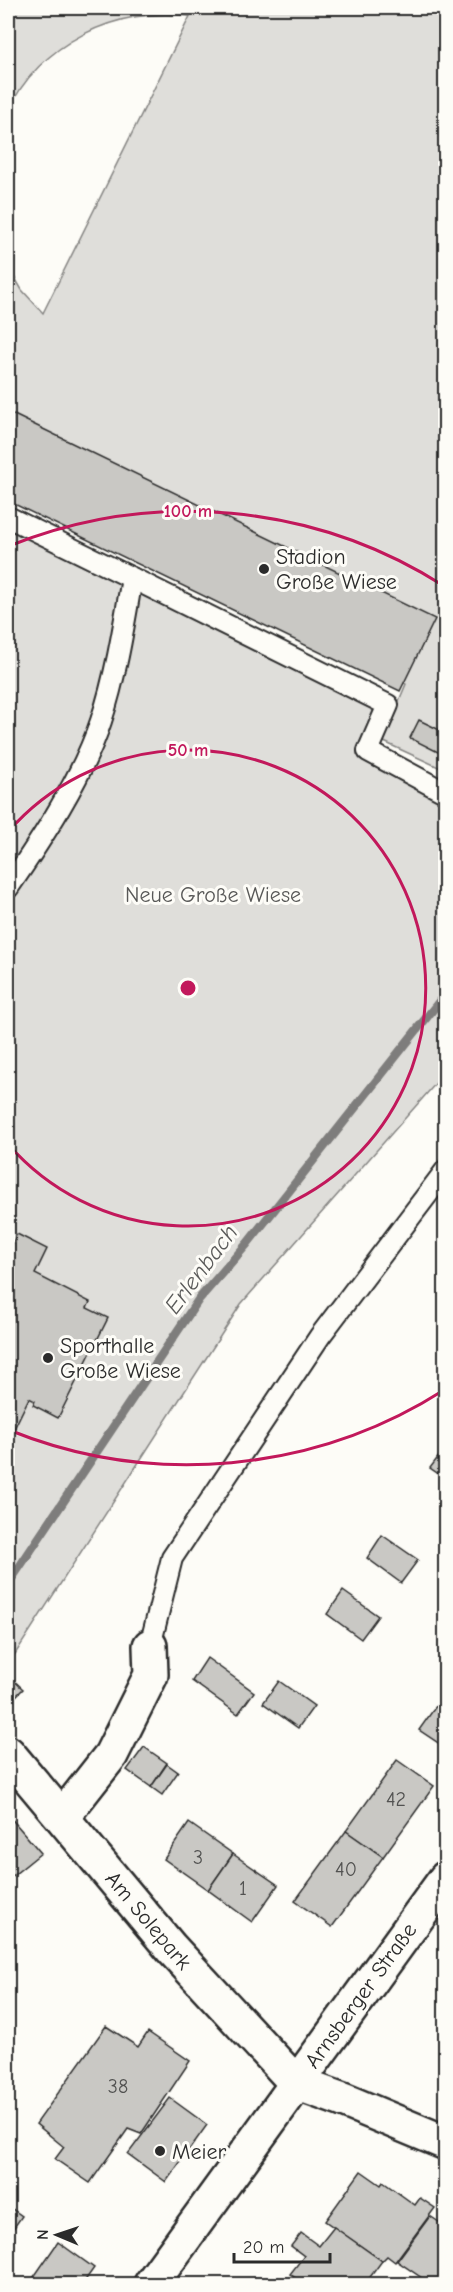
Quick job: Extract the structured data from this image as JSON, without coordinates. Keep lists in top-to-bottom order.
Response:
{
  "streets": {
    "street": ["Am Solepark", "Arnsberger Straße"]
  },
  "crossings": [
    ["Am Solepark", "Arnsberger Straße"]
  ],
  "water": ["Erlenbach"],
  "parks": ["Neue Große Wiese"],
  "places": ["Stadion Große Wiese", "Sporthalle Große Wiese", "Meier"],
  "house_numbers": [
    "42",
    "3",
    "40",
    "1",
    "38"
  ],
  "scale_bar": "20 m",
  "north": "left",
  "rings": ["100 m", "50 m"]
}
